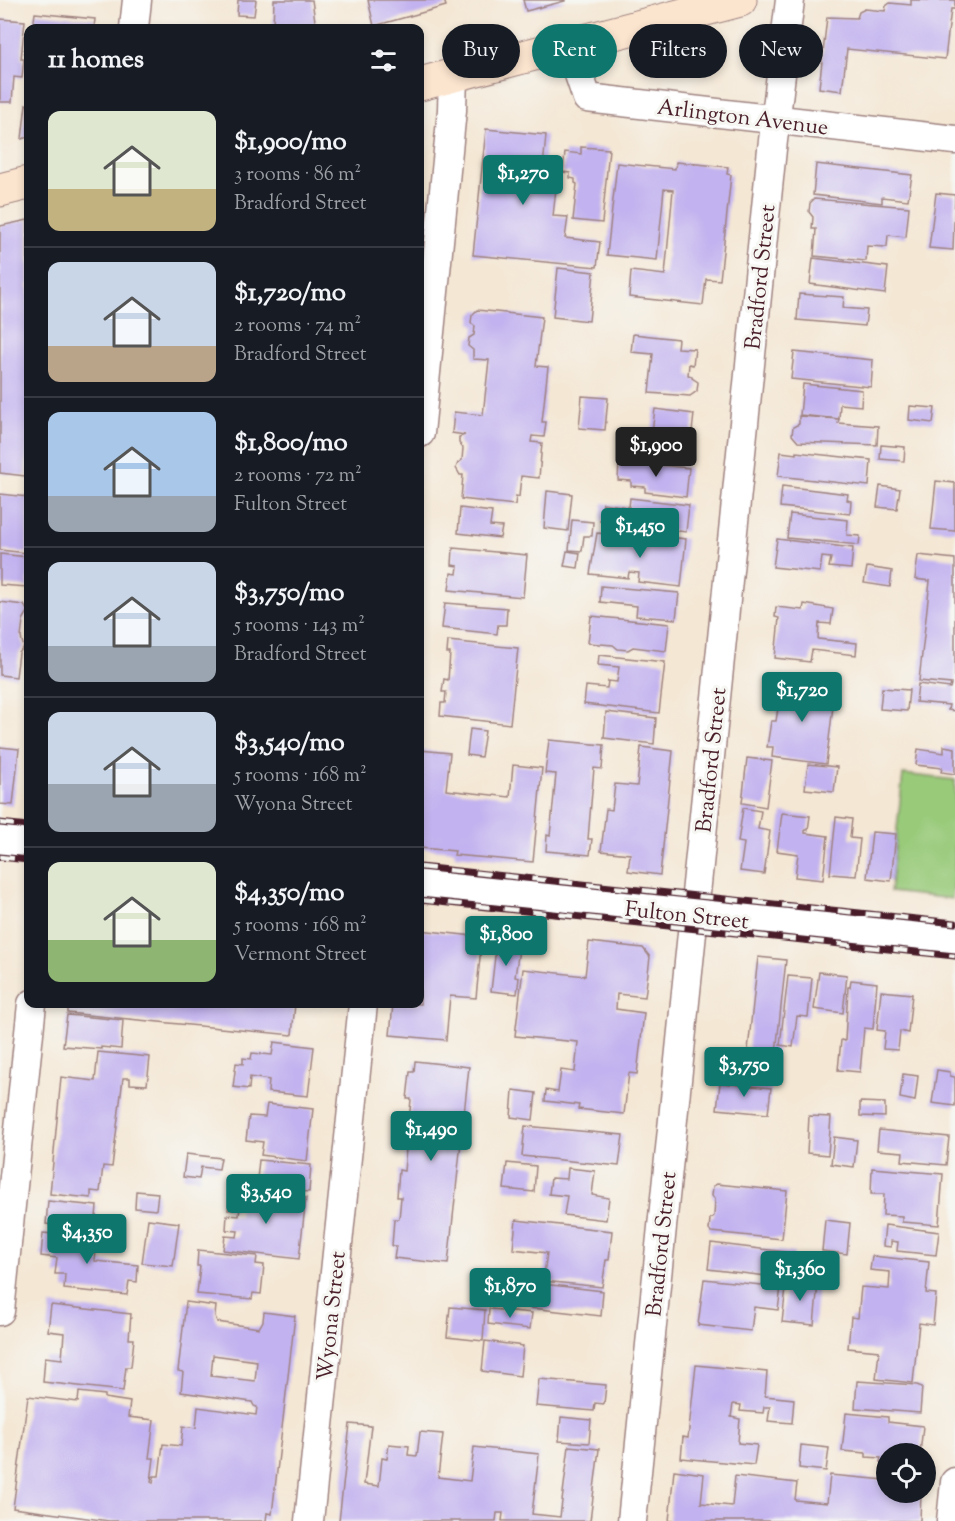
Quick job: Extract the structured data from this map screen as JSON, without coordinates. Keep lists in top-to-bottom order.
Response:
{
  "streets": {
    "street": [
      "Arlington Avenue",
      "Bradford Street",
      "Fulton Street",
      "Wyona Street"
    ]
  },
  "crossings": [
    ["Arlington Avenue", "Bradford Street"],
    ["Bradford Street", "Fulton Street"]
  ],
  "page": {
    "chip": [
      "Buy",
      "Rent",
      "Filters",
      "New"
    ],
    "heading": "11 homes",
    "list": [
      {
        "name": "$1,900/mo",
        "note": "3 rooms · 86 m² · Bradford Street"
      },
      {
        "name": "$1,720/mo",
        "note": "2 rooms · 74 m² · Bradford Street"
      },
      {
        "name": "$1,800/mo",
        "note": "2 rooms · 72 m² · Fulton Street"
      },
      {
        "name": "$3,750/mo",
        "note": "5 rooms · 143 m² · Bradford Street"
      },
      {
        "name": "$3,540/mo",
        "note": "5 rooms · 168 m² · Wyona Street"
      },
      {
        "name": "$4,350/mo",
        "note": "5 rooms · 168 m² · Vermont Street"
      }
    ],
    "price": [
      "$1,270",
      "$1,900",
      "$1,450",
      "$1,720",
      "$1,800",
      "$3,750",
      "$1,490",
      "$3,540",
      "$4,350",
      "$1,360",
      "$1,870"
    ]
  }
}
